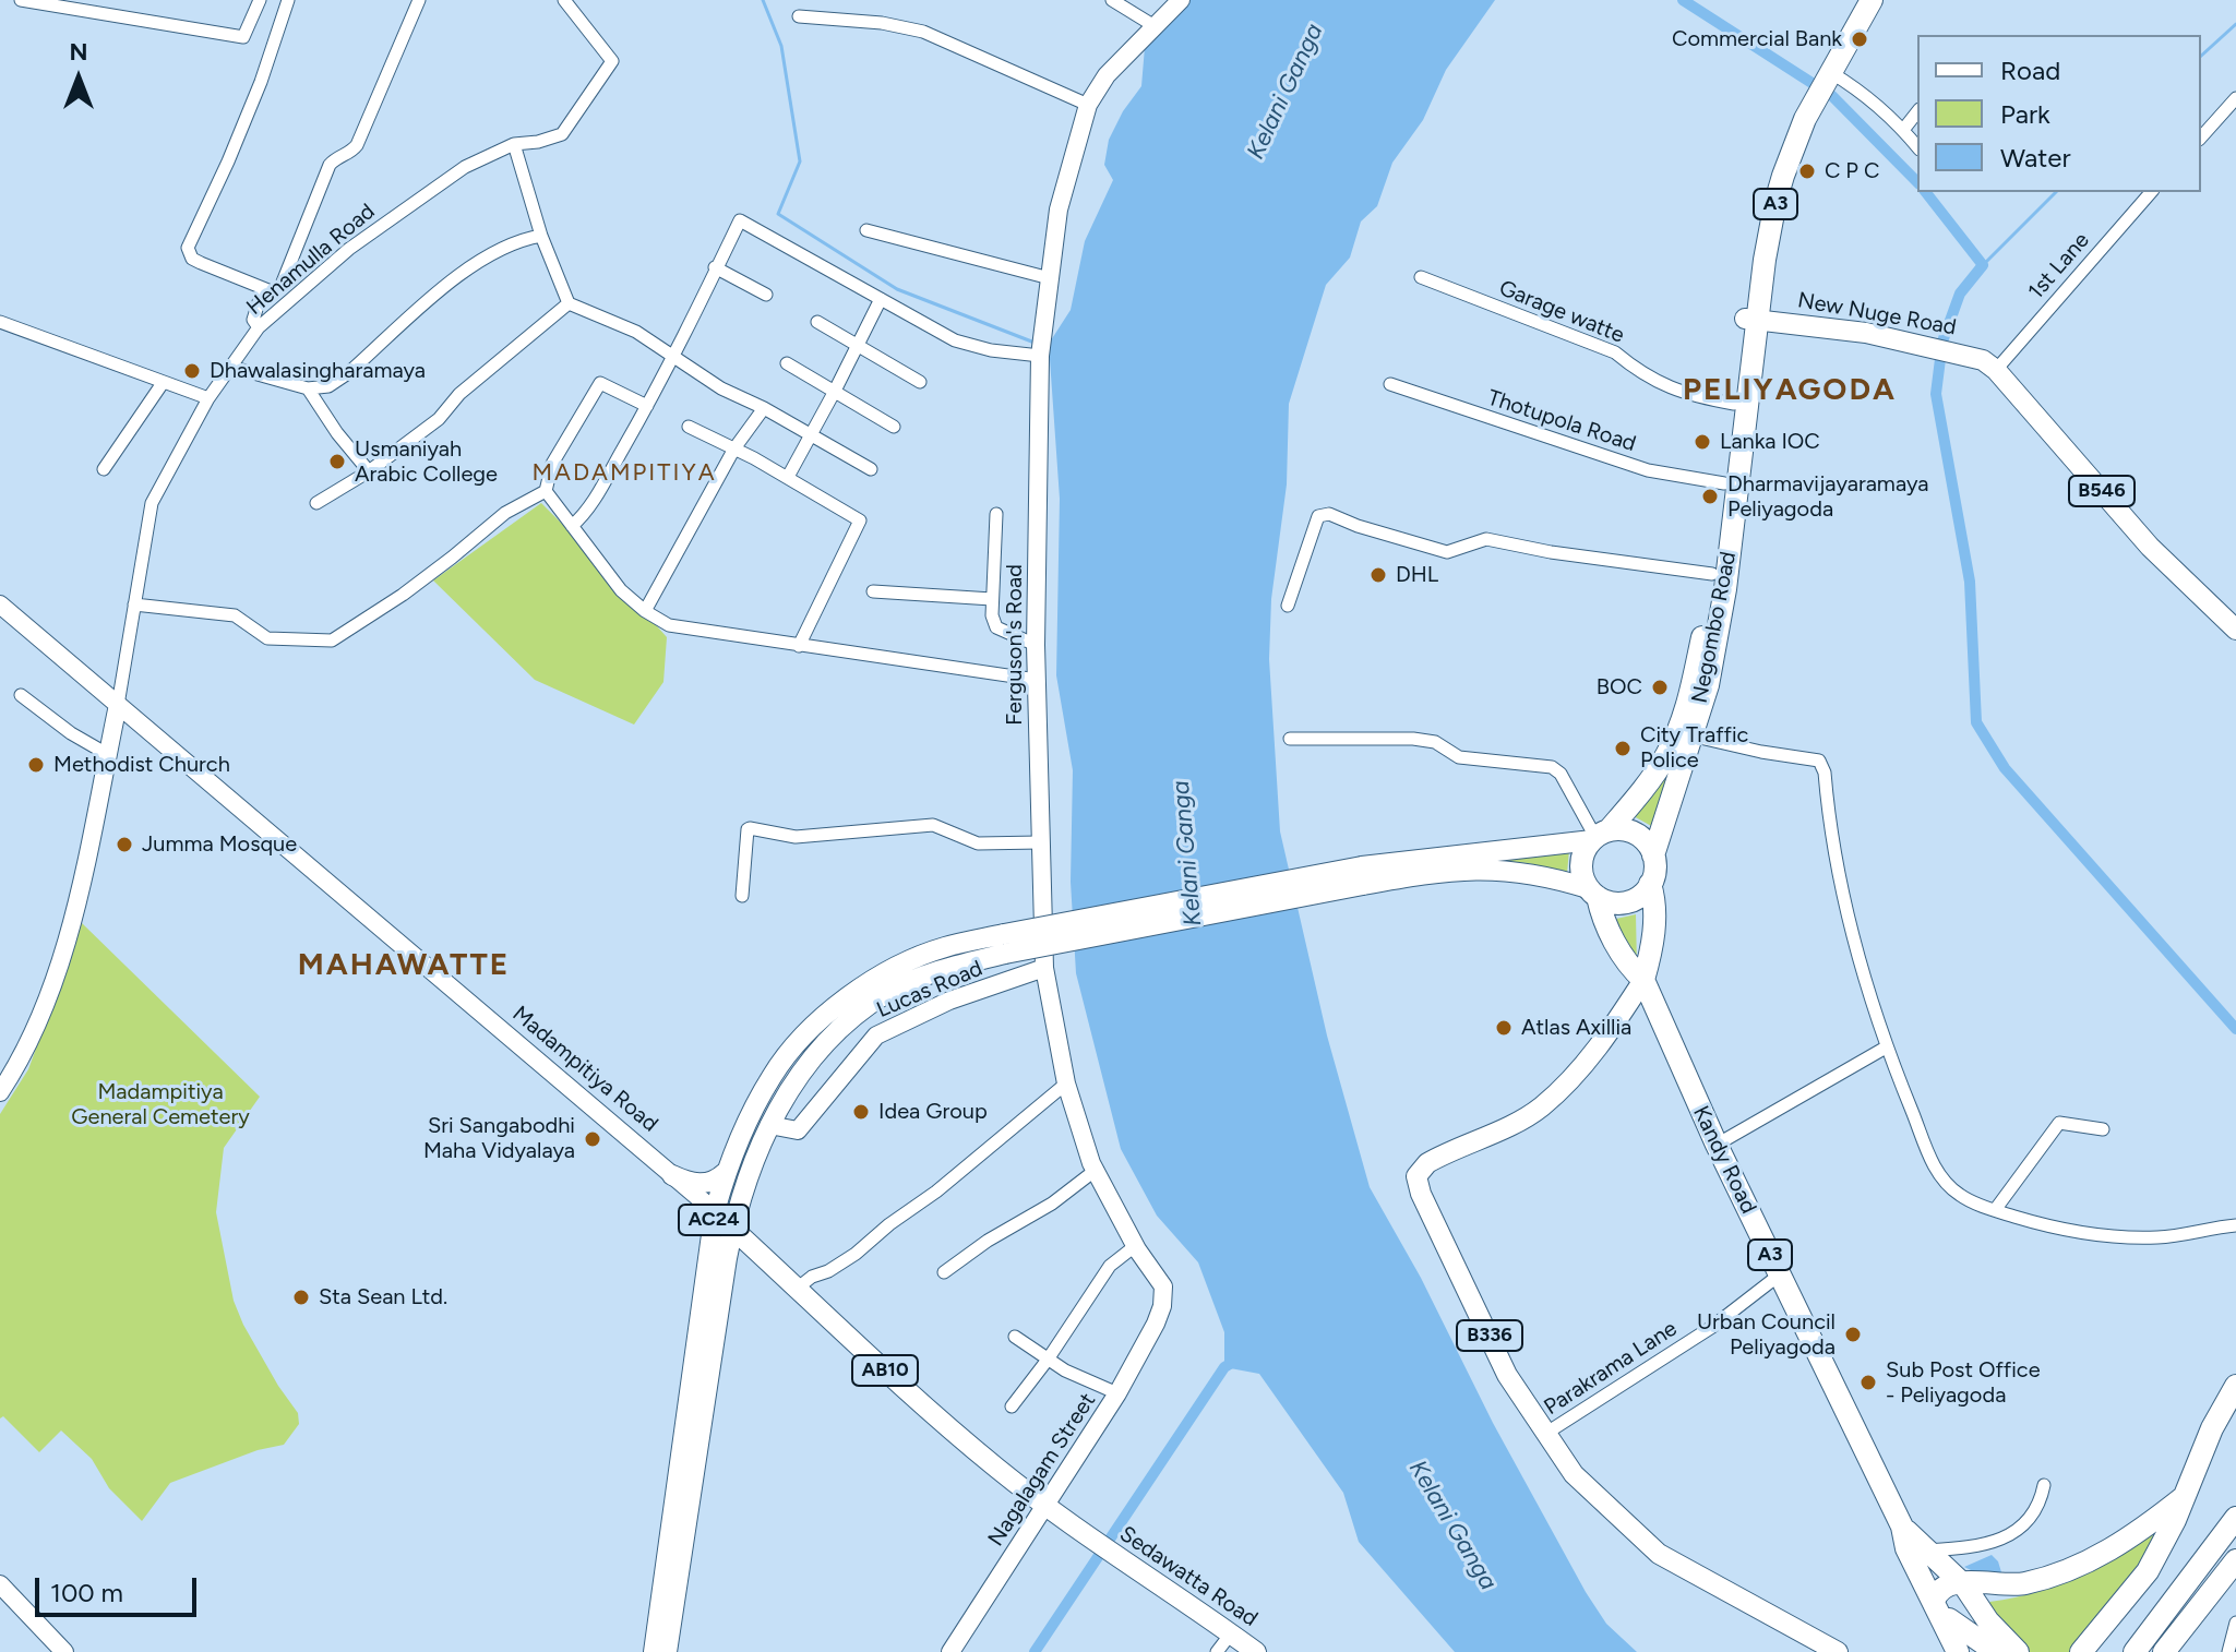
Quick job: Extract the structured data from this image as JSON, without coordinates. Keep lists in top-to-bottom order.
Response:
{
  "streets": {
    "highway": ["A3", "Negombo Road", "Kandy Road"],
    "main road": [
      "New Nuge Road",
      "B546",
      "Madampitiya Road",
      "AC24",
      "B336",
      "AB10",
      "Sedawatta Road"
    ],
    "street": [
      "Henamulla Road",
      "1st Lane",
      "Garage watte",
      "Thotupola Road",
      "Ferguson's Road",
      "Lucas Road",
      "Parakrama Lane",
      "Nagalagam Street"
    ]
  },
  "crossings": [
    ["Henamulla Road", "Madampitiya Road"],
    ["1st Lane", "New Nuge Road"],
    ["Garage watte", "Negombo Road"],
    ["New Nuge Road", "Negombo Road"],
    ["Thotupola Road", "Negombo Road"],
    ["Negombo Road", "Kandy Road"],
    ["Ferguson's Road", "Lucas Road"],
    ["Ferguson's Road", "Nagalagam Street"],
    ["Lucas Road", "AC24"],
    ["Madampitiya Road", "AC24"],
    ["Madampitiya Road", "Nagalagam Street"],
    ["Madampitiya Road", "Sedawatta Road"],
    ["Kandy Road", "B336"],
    ["Kandy Road", "Parakrama Lane"],
    ["B336", "Parakrama Lane"]
  ],
  "districts": ["PELIYAGODA", "MADAMPITIYA", "MAHAWATTE"],
  "water": ["Kelani Ganga"],
  "parks": ["Madampitiya General Cemetery"],
  "places": [
    "Commercial Bank",
    "C P C",
    "Dhawalasingharamaya",
    "Lanka IOC",
    "Usmaniyah Arabic College",
    "Dharmavijayaramaya Peliyagoda",
    "DHL",
    "BOC",
    "City Traffic Police",
    "Methodist Church",
    "Jumma Mosque",
    "Atlas Axillia",
    "Idea Group",
    "Sri Sangabodhi Maha Vidyalaya",
    "Sta Sean Ltd.",
    "Urban Council Peliyagoda",
    "Sub Post Office - Peliyagoda"
  ],
  "legend": ["Road", "Park", "Water"],
  "scale_bar": "100 m",
  "north": "top"
}
